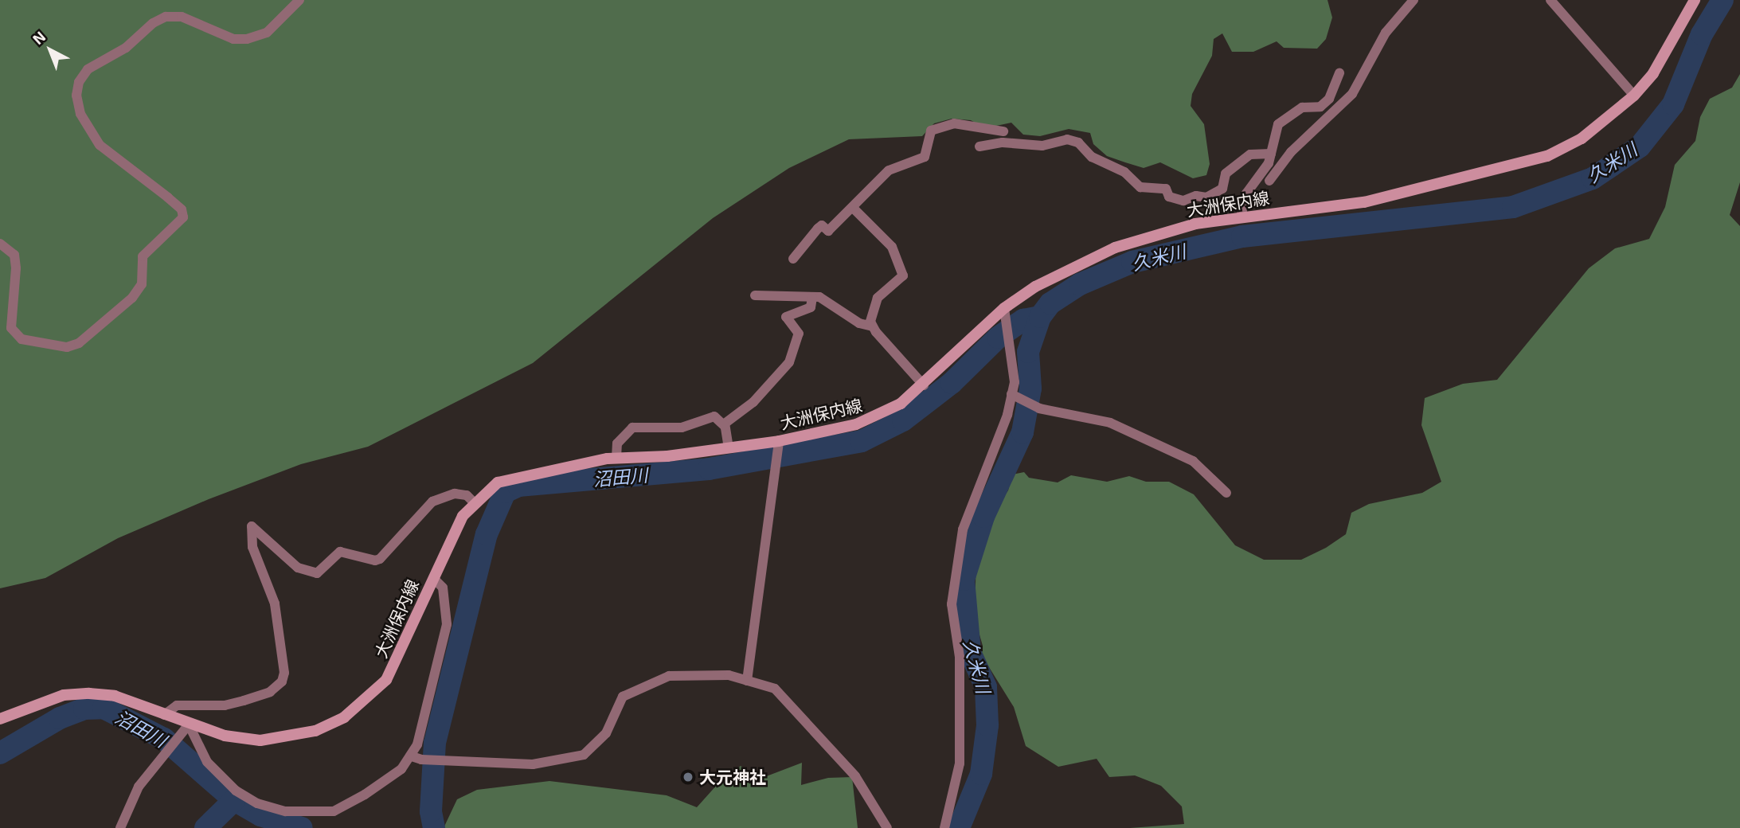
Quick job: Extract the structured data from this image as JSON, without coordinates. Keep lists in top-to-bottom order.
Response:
{
  "streets": {
    "main road": ["大洲保内線"]
  },
  "water": ["久米川", "沼田川"],
  "places": ["大元神社"],
  "north": "top left"
}
